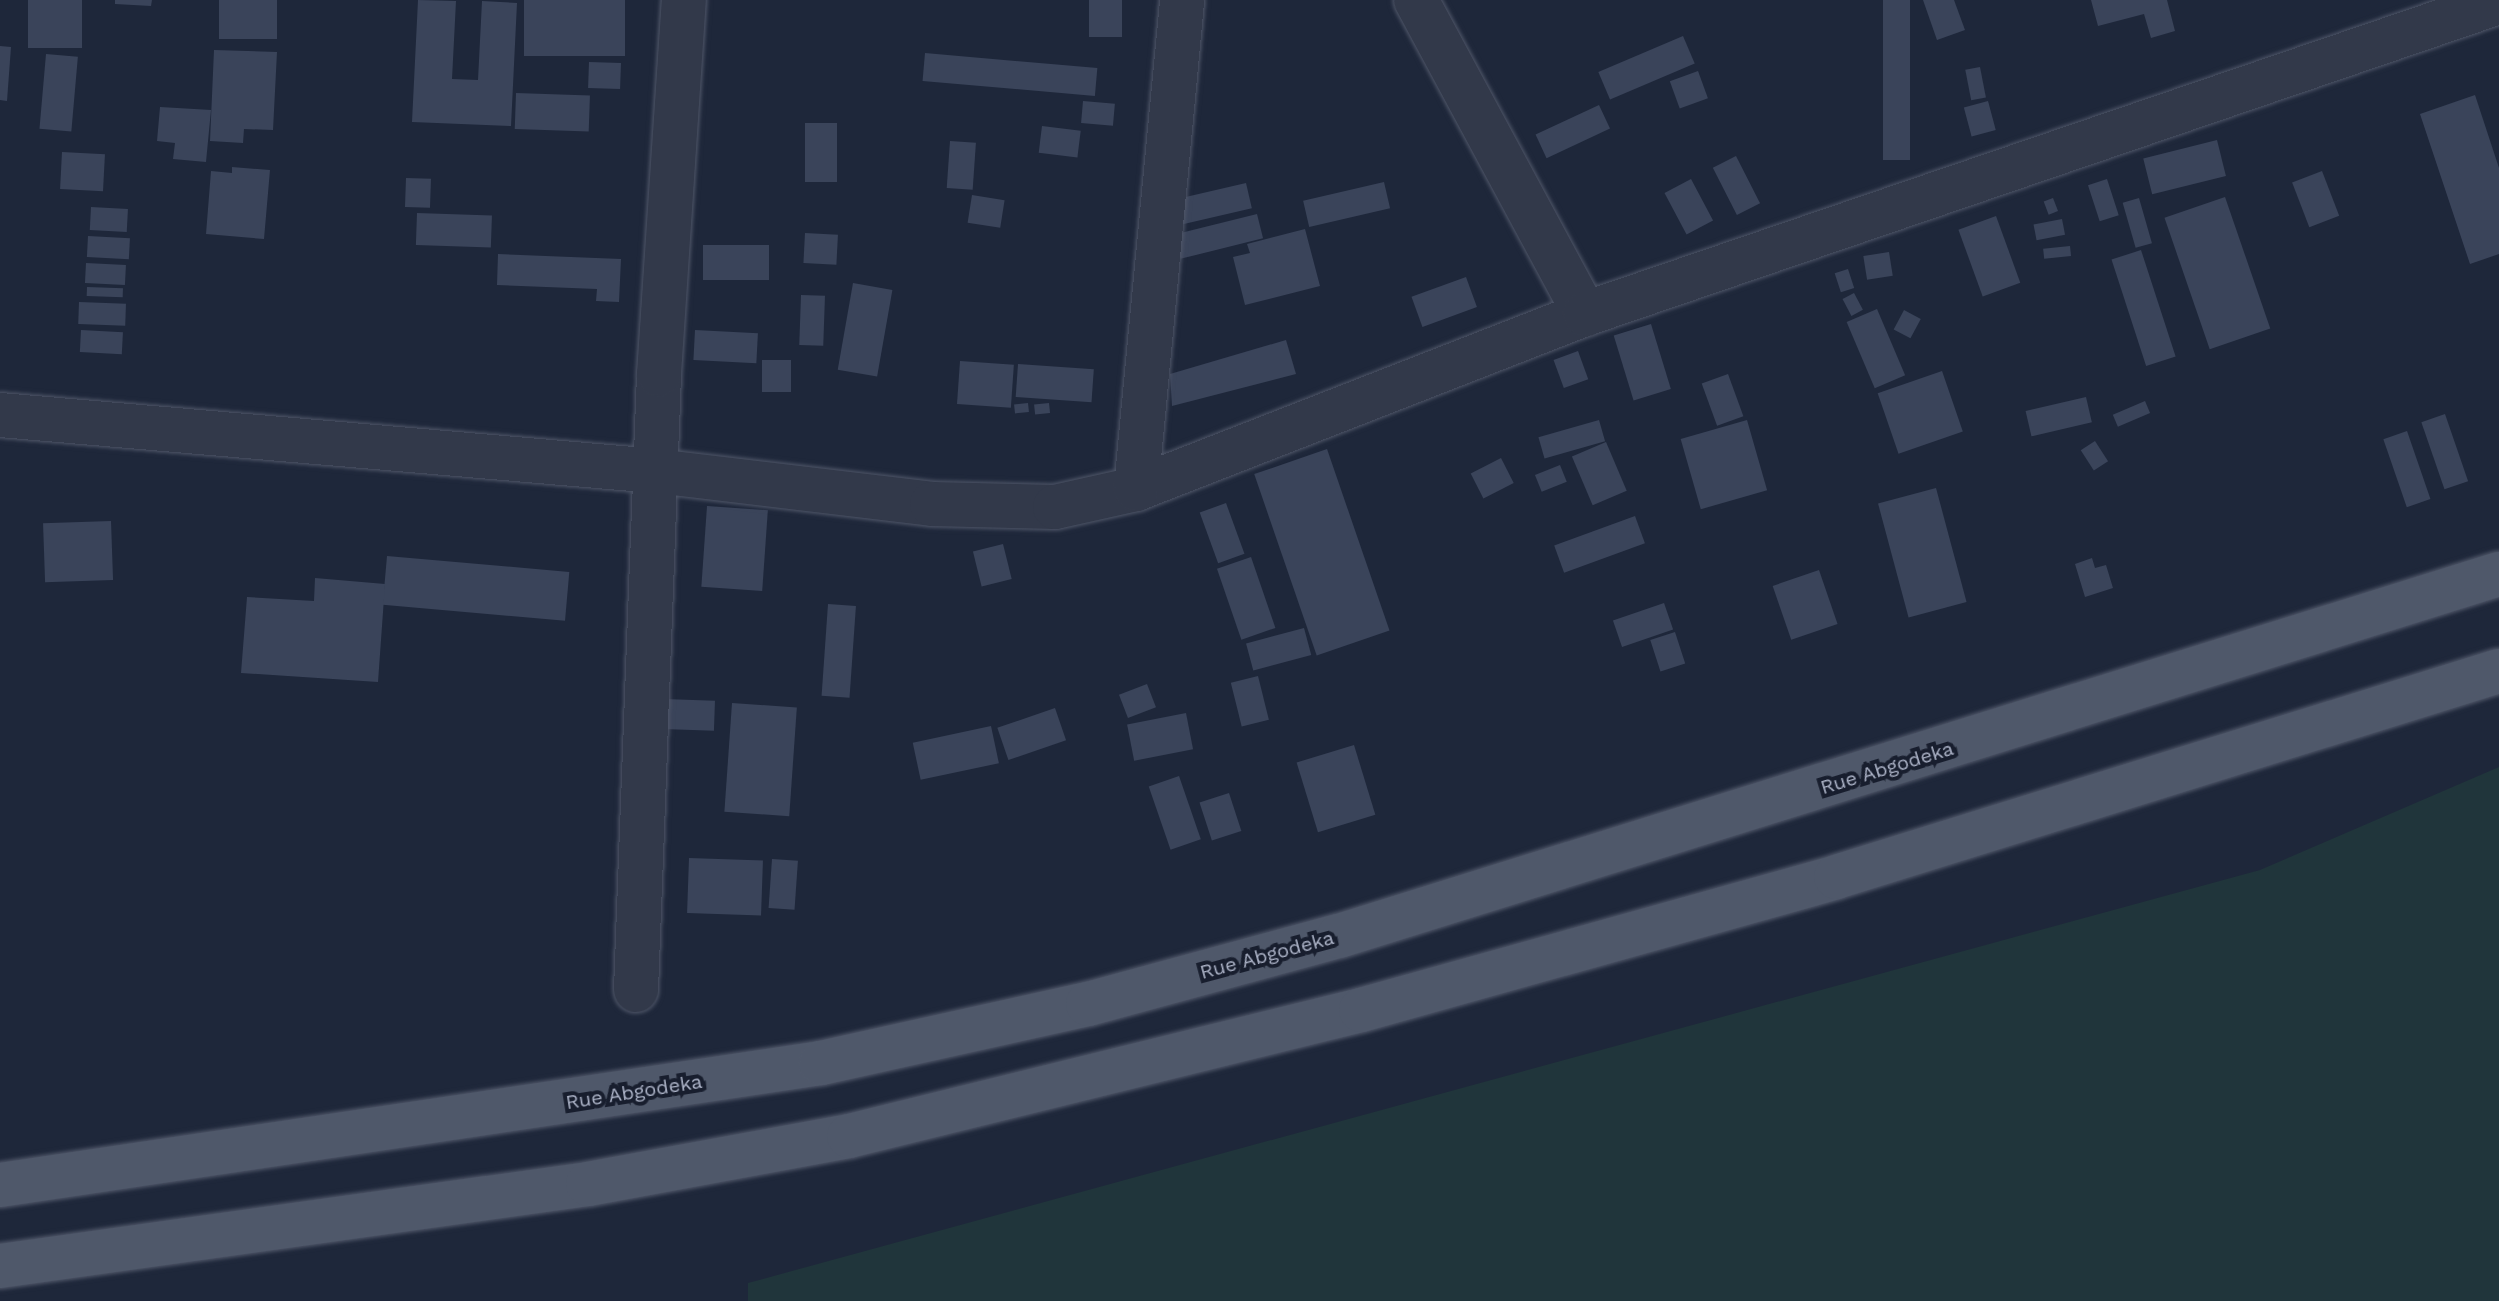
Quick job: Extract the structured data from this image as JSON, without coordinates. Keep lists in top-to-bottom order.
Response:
{
  "streets": {
    "main road": ["Rue Abgodeka"]
  }
}
